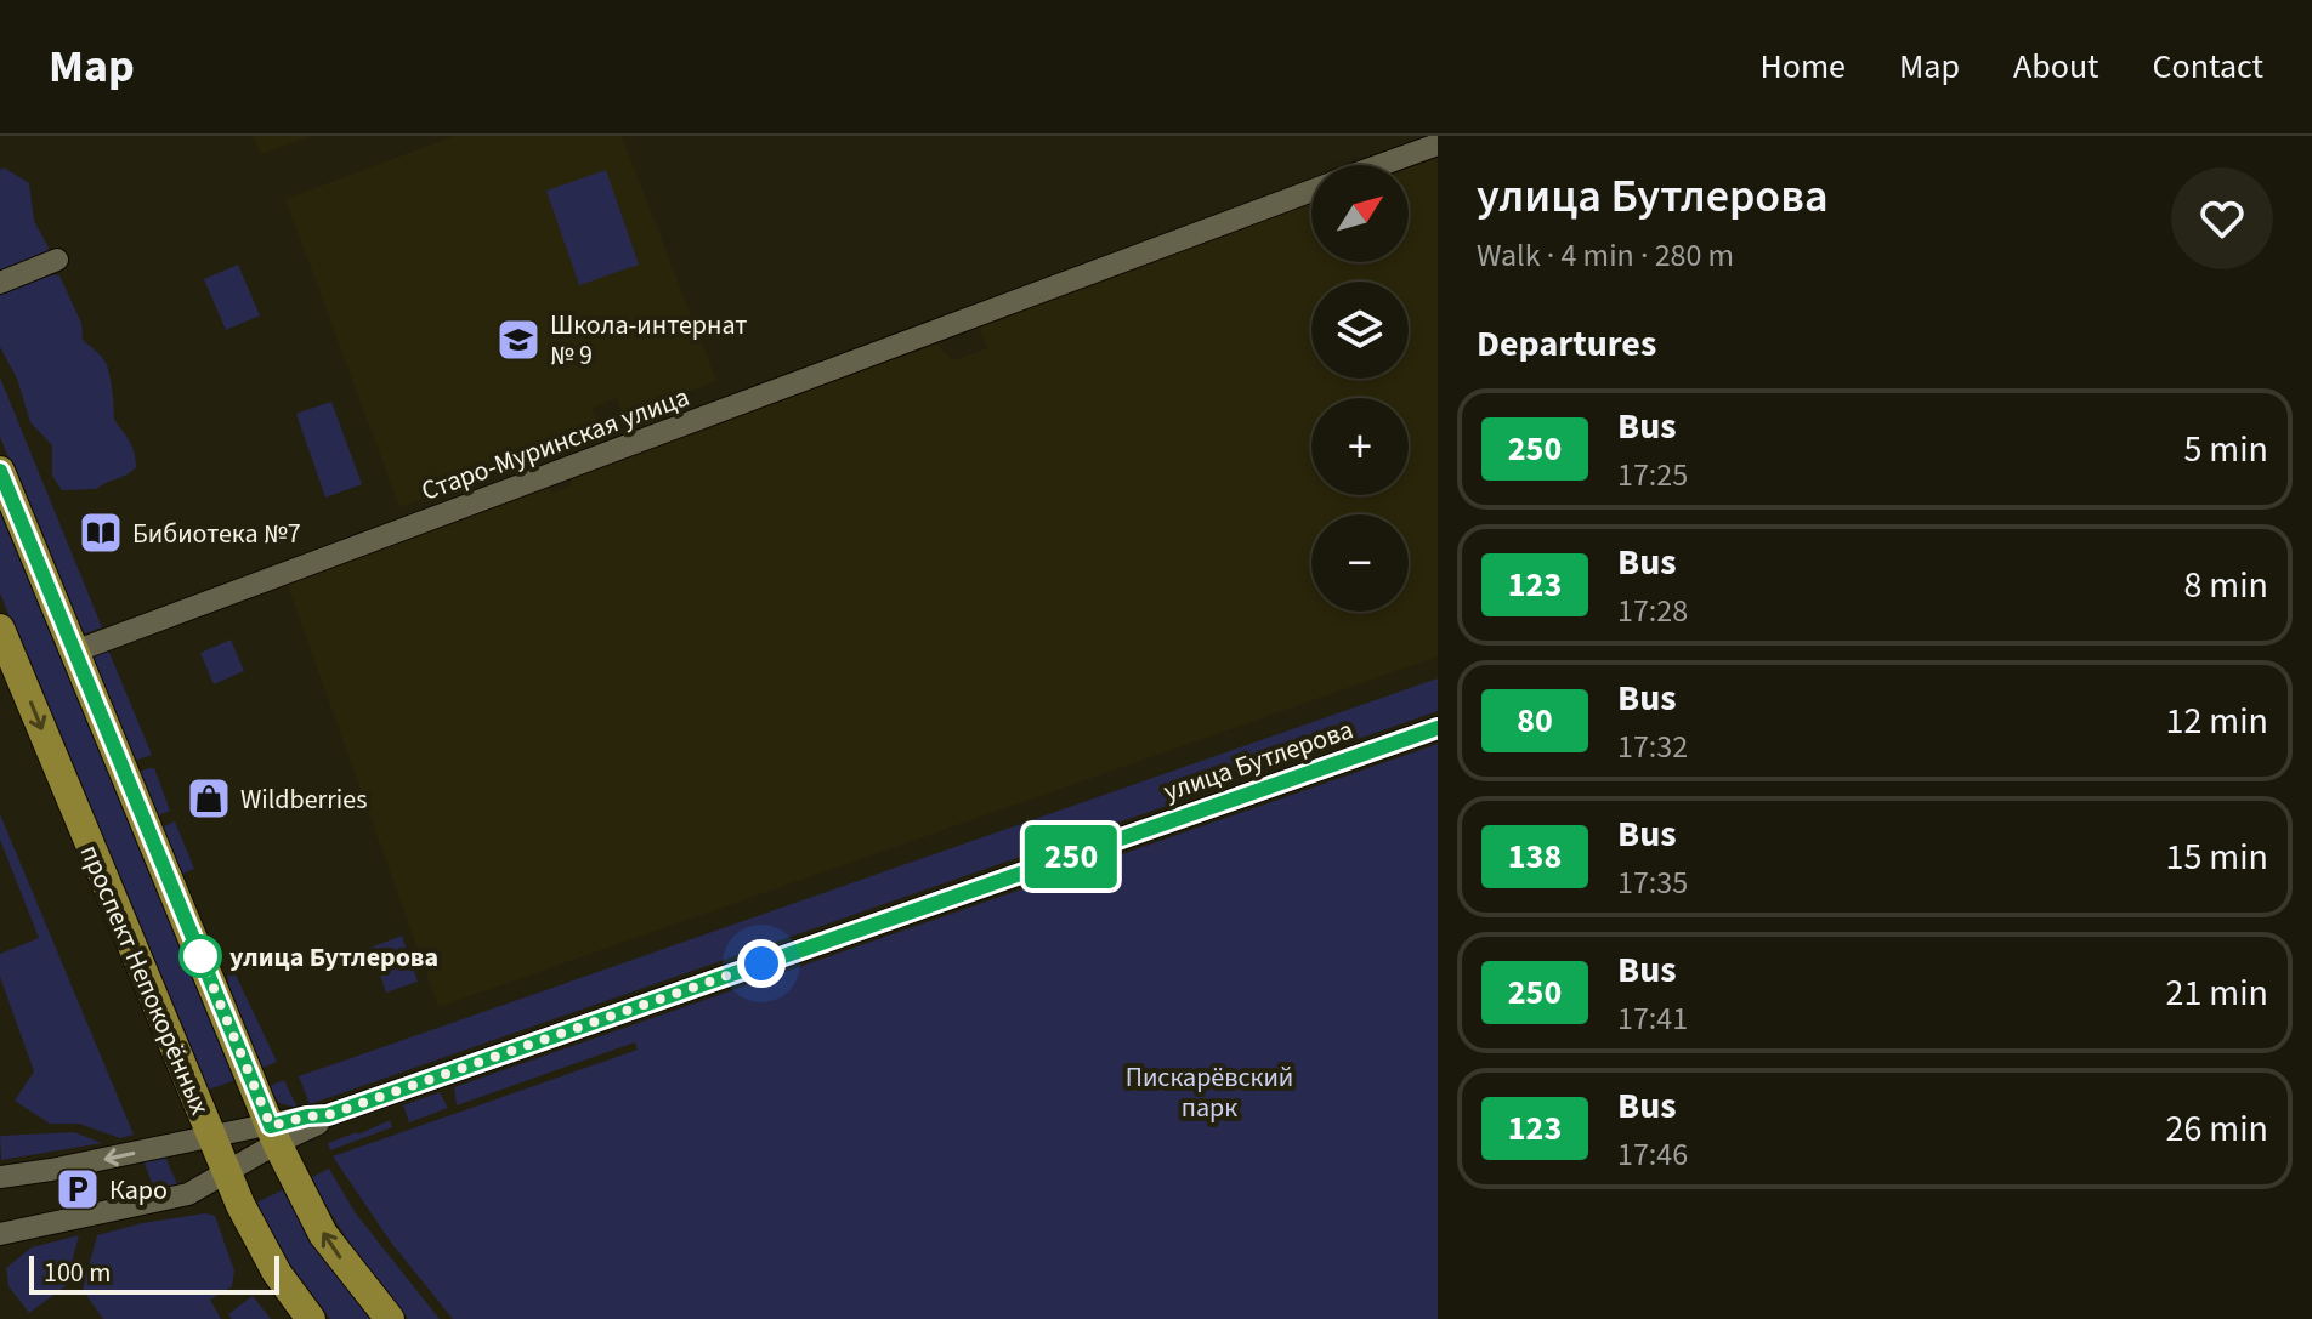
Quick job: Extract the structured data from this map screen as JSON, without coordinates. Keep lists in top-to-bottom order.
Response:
{
  "streets": {
    "main road": ["проспект Непокорённых"],
    "street": ["Старо-Муринская улица", "улица Бутлерова"]
  },
  "crossings": [
    ["улица Бутлерова", "проспект Непокорённых"]
  ],
  "parks": ["Пискарёвский парк"],
  "places": {
    "school or university": ["Школа-интернат № 9"],
    "library": ["Бибиотека №7"],
    "shop": ["Wildberries"],
    "other": ["улица Бутлерова"],
    "parking": ["Каро"]
  },
  "lines": ["bus line 250"],
  "scale_bar": "100 m",
  "north": "top right",
  "page": {
    "header": "Map",
    "nav": [
      "Home",
      "Map",
      "About",
      "Contact"
    ],
    "on_map": "250",
    "heading": [
      ["улица Бутлерова", "Walk · 4 min · 280 m"],
      "Departures"
    ],
    "map_buttons": ["+", "−"],
    "list": [
      {
        "mark": "250",
        "name": "Bus",
        "note": "17:25",
        "value": "5 min"
      },
      {
        "mark": "123",
        "name": "Bus",
        "note": "17:28",
        "value": "8 min"
      },
      {
        "mark": "80",
        "name": "Bus",
        "note": "17:32",
        "value": "12 min"
      },
      {
        "mark": "138",
        "name": "Bus",
        "note": "17:35",
        "value": "15 min"
      },
      {
        "mark": "250",
        "name": "Bus",
        "note": "17:41",
        "value": "21 min"
      },
      {
        "mark": "123",
        "name": "Bus",
        "note": "17:46",
        "value": "26 min"
      }
    ],
    "scale": "100 m"
  }
}
